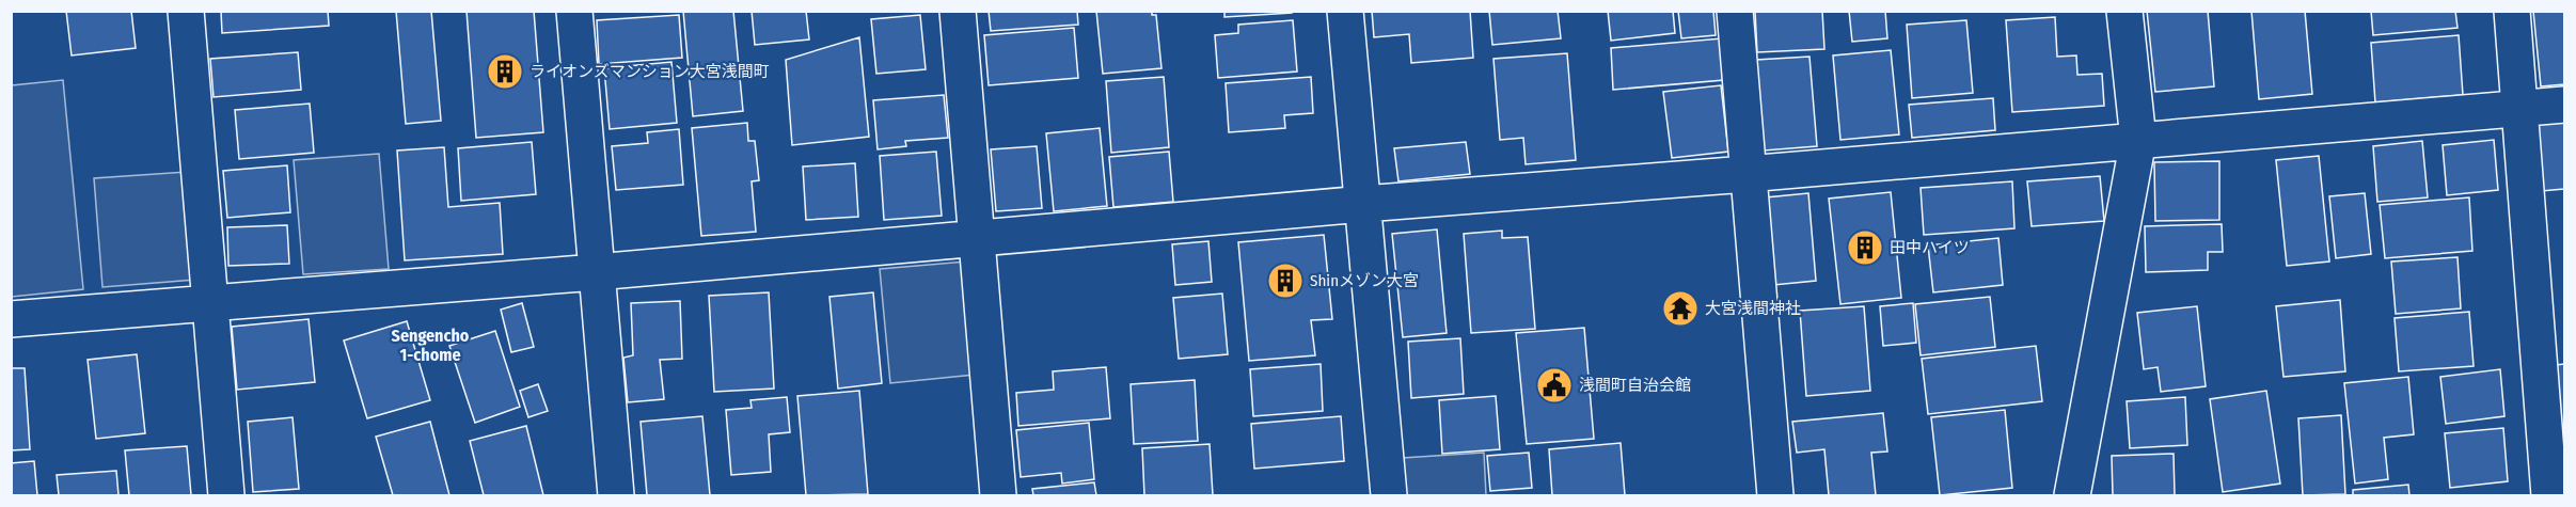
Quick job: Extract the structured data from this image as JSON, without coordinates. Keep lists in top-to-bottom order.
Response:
{
  "districts": ["Sengencho 1-chome"],
  "places": {
    "building": ["ライオンズマンション大宮浅間町", "田中ハイツ", "Shinメゾン大宮"],
    "temple": ["大宮浅間神社"],
    "public building": ["浅間町自治会館"]
  }
}
